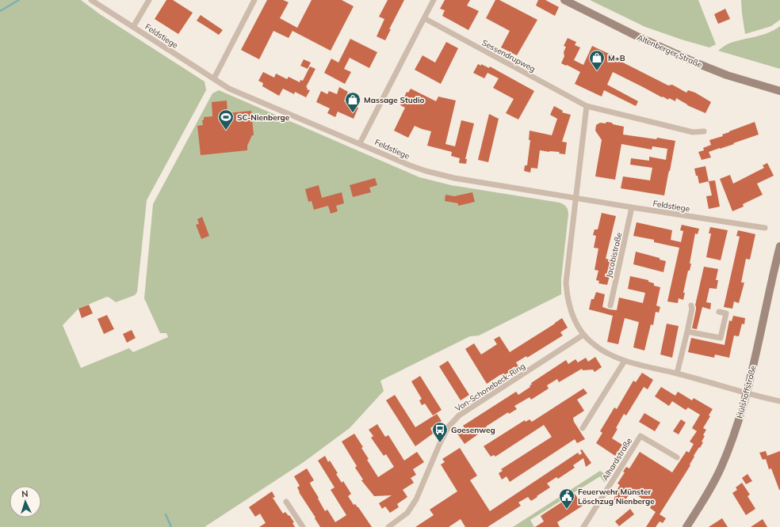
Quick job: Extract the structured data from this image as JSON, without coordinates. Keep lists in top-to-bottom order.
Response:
{
  "streets": {
    "main road": ["Altenberger Straße", "Hülshoffstraße"],
    "street": [
      "Feldstiege",
      "Sessendrupweg",
      "Jacobistraße",
      "Von-Schonebeck-Ring",
      "Alhardstraße"
    ]
  },
  "crossings": [
    ["Feldstiege", "Jacobistraße"]
  ],
  "places": {
    "shop": ["M+B", "Massage Studio"],
    "sports": ["SC-Nienberge"],
    "bus stop": ["Goesenweg"],
    "public building": ["Feuerwehr Münster Löschzug Nienberge"]
  },
  "north": "top"
}
